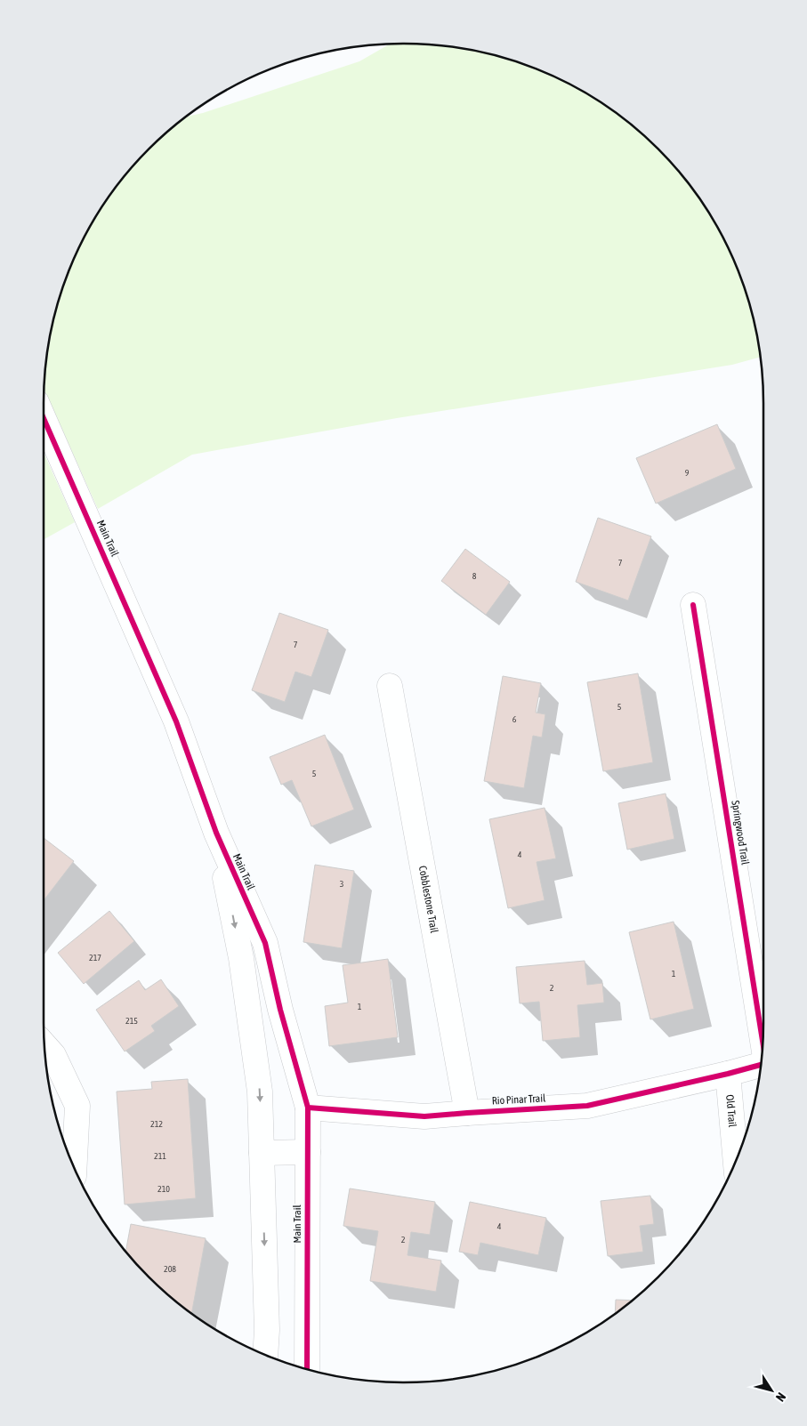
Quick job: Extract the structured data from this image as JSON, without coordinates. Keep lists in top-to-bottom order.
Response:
{
  "streets": {
    "street": [
      "Main Trail",
      "Springwood Trail",
      "Cobblestone Trail",
      "Rio Pinar Trail",
      "Old Trail"
    ]
  },
  "crossings": [
    ["Main Trail", "Rio Pinar Trail"],
    ["Cobblestone Trail", "Rio Pinar Trail"],
    ["Rio Pinar Trail", "Old Trail"]
  ],
  "house_numbers": [
    "9",
    "7",
    "8",
    "7",
    "5",
    "6",
    "5",
    "4",
    "3",
    "217",
    "1",
    "2",
    "1",
    "215",
    "212",
    "211",
    "210",
    "4",
    "2",
    "208"
  ],
  "north": "bottom right"
}
